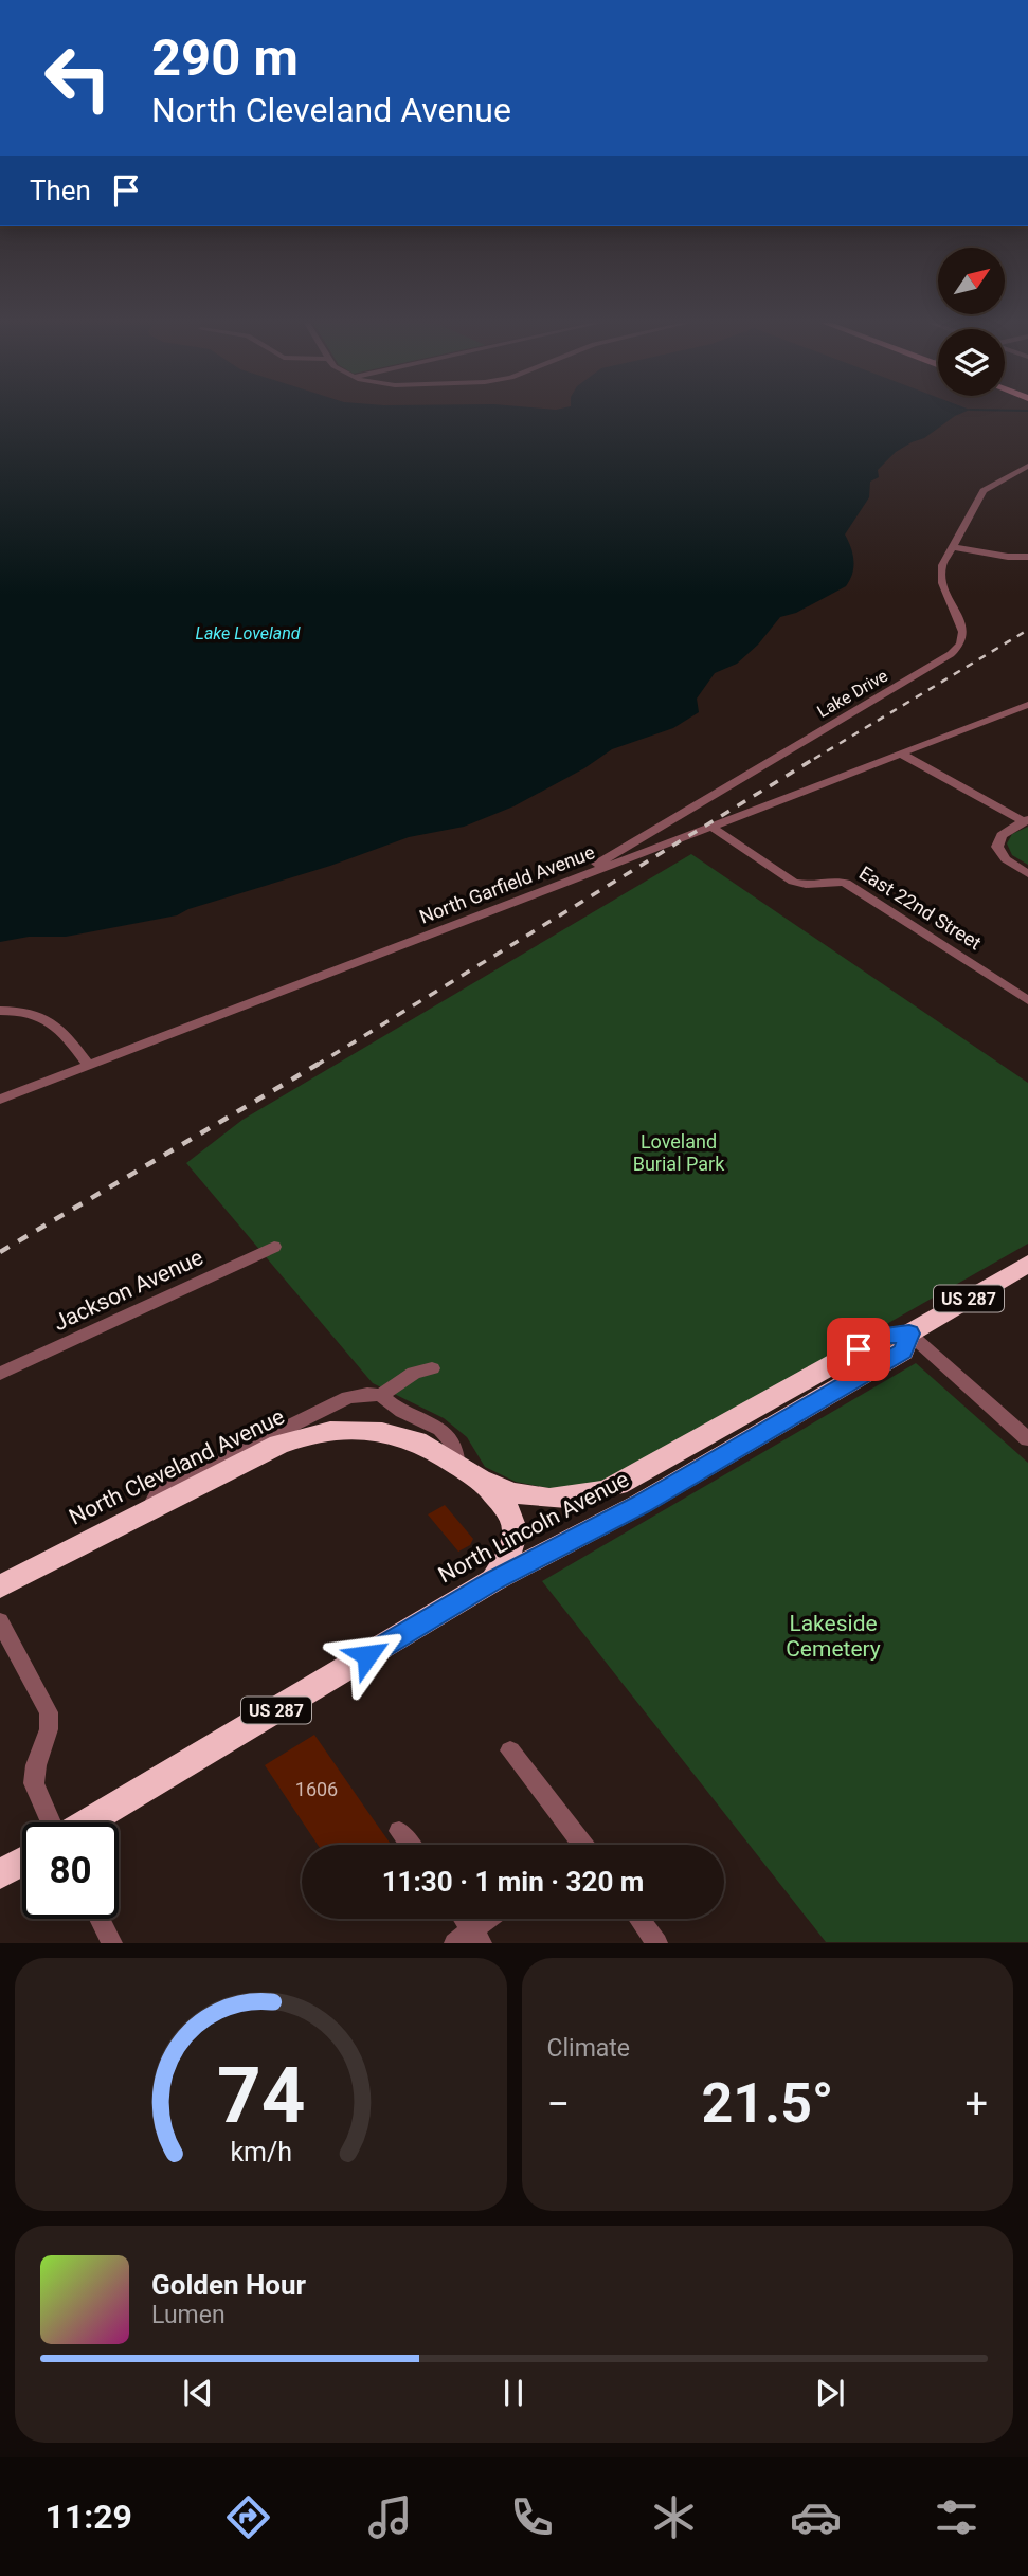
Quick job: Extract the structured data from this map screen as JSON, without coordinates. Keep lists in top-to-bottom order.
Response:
{
  "streets": {
    "highway": ["US 287", "North Cleveland Avenue", "North Lincoln Avenue"],
    "street": [
      "Lake Drive",
      "North Garfield Avenue",
      "East 22nd Street",
      "Jackson Avenue"
    ]
  },
  "crossings": [
    ["Lake Drive", "North Garfield Avenue"],
    ["North Garfield Avenue", "East 22nd Street"],
    ["North Cleveland Avenue", "North Lincoln Avenue"]
  ],
  "water": ["Lake Loveland"],
  "parks": ["Loveland Burial Park", "Lakeside Cemetery"],
  "house_numbers": ["1606"],
  "north": "top right",
  "page": {
    "turn": ["290 m", "North Cleveland Avenue"],
    "then": "Then",
    "limit": "80",
    "trip": "11:30 · 1 min · 320 m",
    "tile": "Climate",
    "heat": ["−", "21.5°", "+"],
    "song": ["Golden Hour", "Lumen"],
    "tabs": "11:29",
    "gauge": ["74", "km/h"]
  }
}
